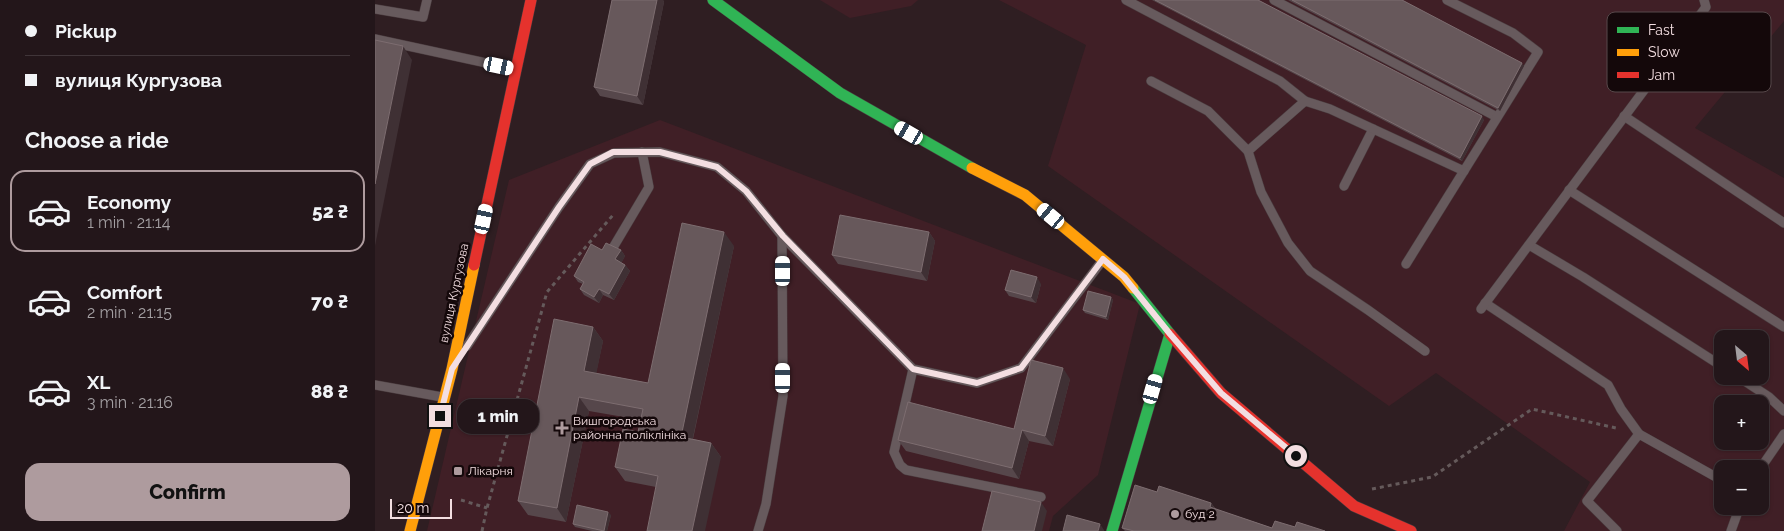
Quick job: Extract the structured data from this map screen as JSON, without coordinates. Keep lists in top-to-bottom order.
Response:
{
  "streets": {
    "street": ["вулиця Кургузова"]
  },
  "places": {
    "health": ["Вишгородська районна поліклініка"],
    "transit": ["Лікарня"],
    "other": ["буд 2"]
  },
  "legend": ["Fast", "Slow", "Jam"],
  "scale_bar": "20 m",
  "north": "bottom right",
  "page": {
    "banner": ["Pickup", "вулиця Кургузова"],
    "heading": "Choose a ride",
    "list": [
      {
        "name": "Economy",
        "note": "1 min · 21:14",
        "value": "52 ₴"
      },
      {
        "name": "Comfort",
        "note": "2 min · 21:15",
        "value": "70 ₴"
      },
      {
        "name": "XL",
        "note": "3 min · 21:16",
        "value": "88 ₴"
      }
    ],
    "map_buttons": ["+", "−"],
    "bubble": "1 min",
    "buttons": "Confirm",
    "scale": "20 m"
  }
}
